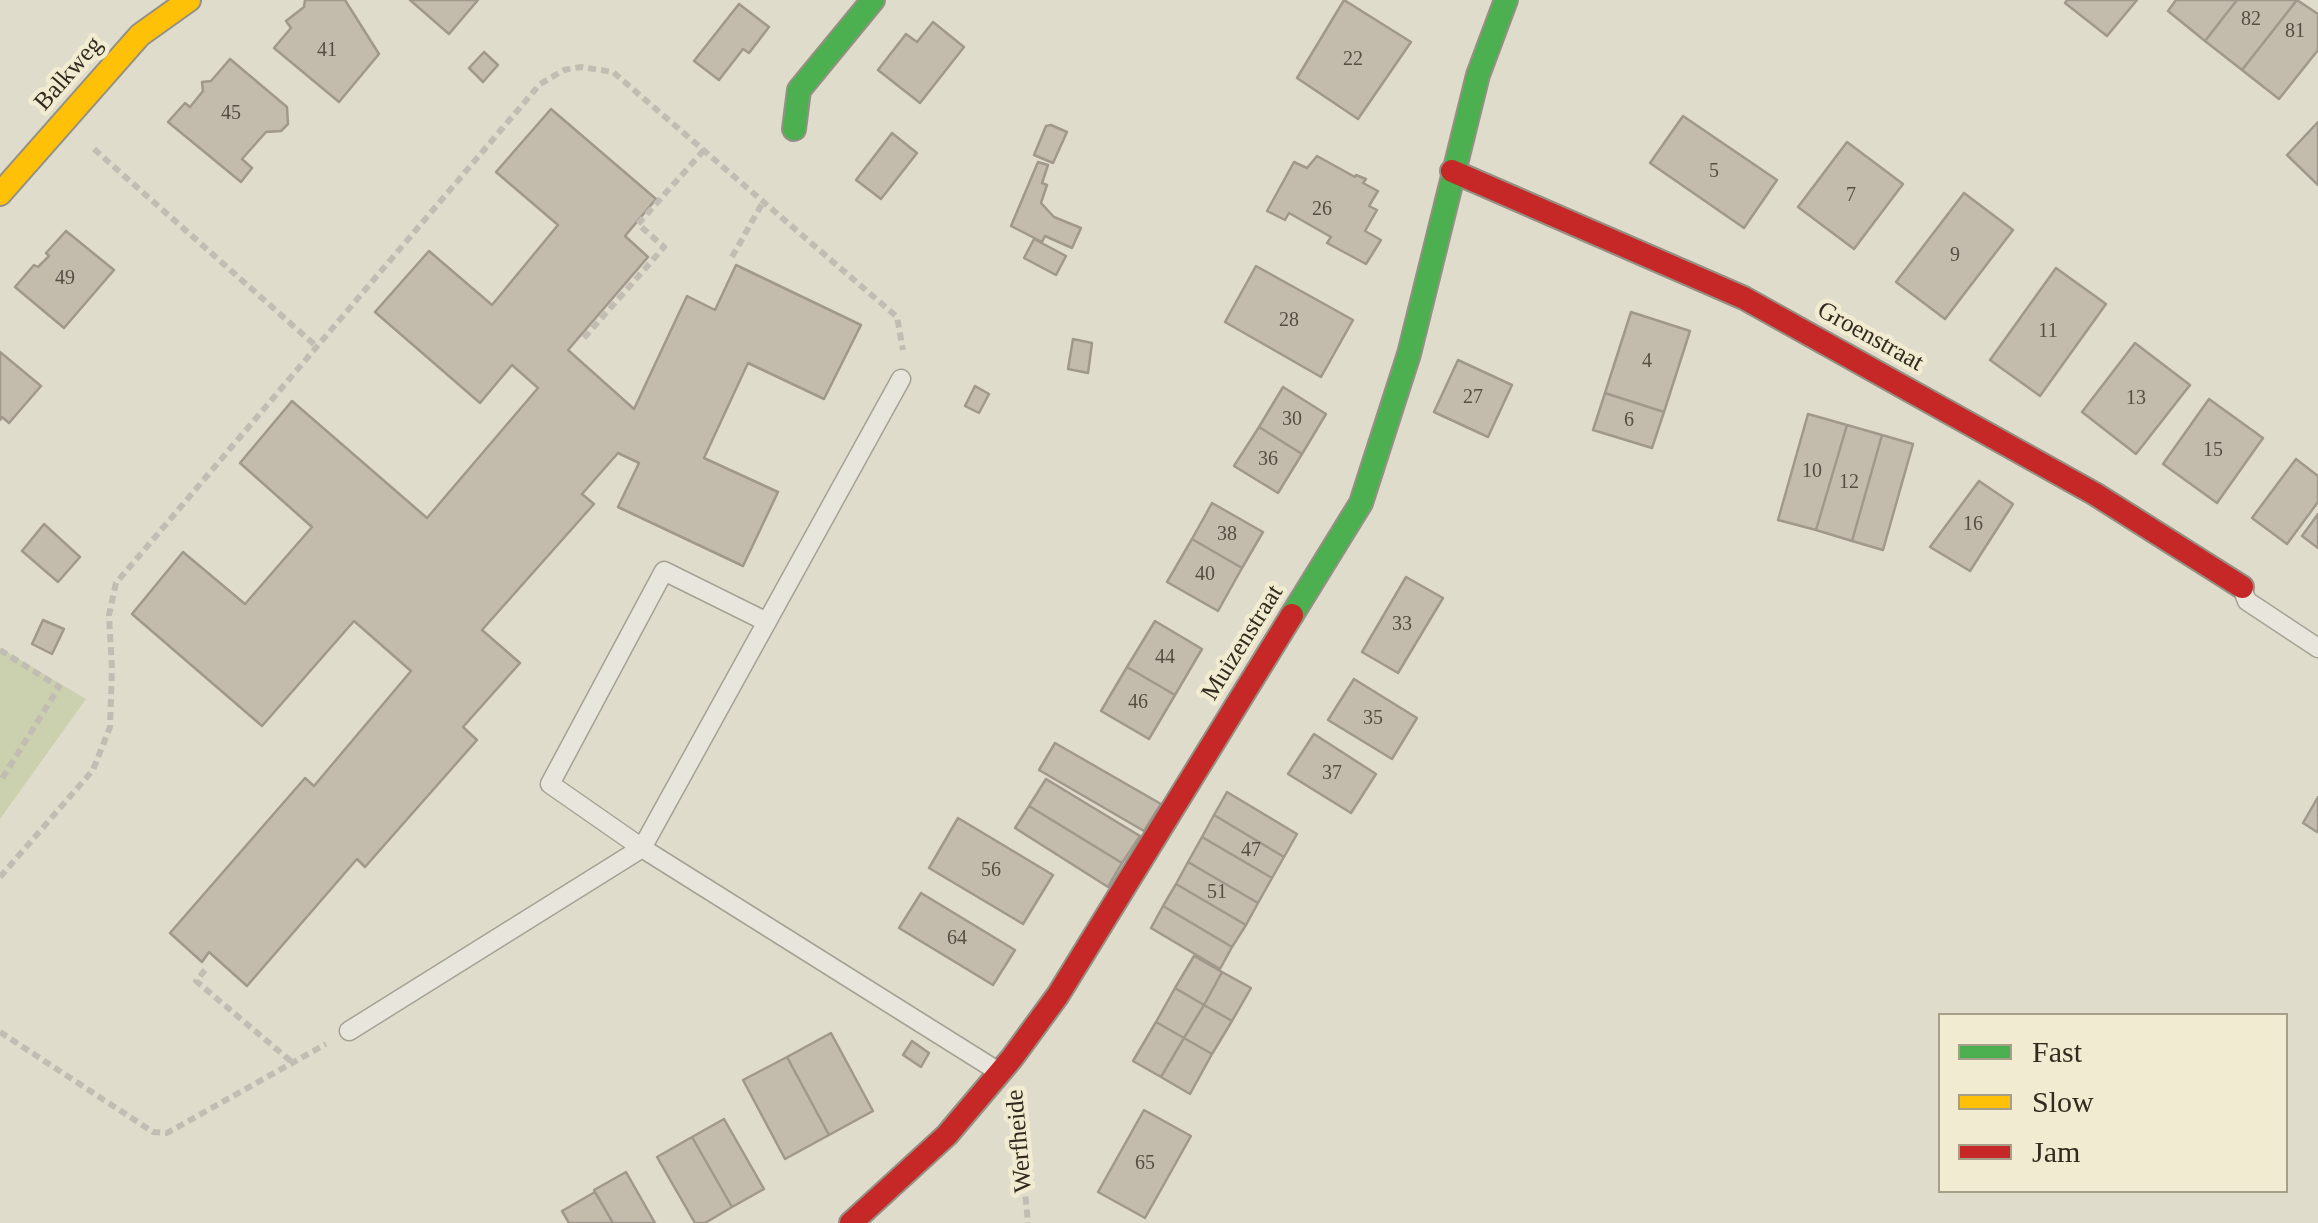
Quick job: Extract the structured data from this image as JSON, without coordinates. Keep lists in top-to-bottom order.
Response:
{
  "streets": {
    "street": ["Balkweg", "Groenstraat", "Muizenstraat"],
    "path": ["Werfheide"]
  },
  "crossings": [
    ["Groenstraat", "Muizenstraat"]
  ],
  "house_numbers": [
    "82",
    "81",
    "41",
    "22",
    "45",
    "5",
    "7",
    "26",
    "9",
    "49",
    "28",
    "11",
    "4",
    "27",
    "13",
    "30",
    "6",
    "15",
    "36",
    "10",
    "12",
    "16",
    "38",
    "40",
    "33",
    "44",
    "46",
    "35",
    "37",
    "47",
    "56",
    "51",
    "64",
    "65"
  ],
  "legend": ["Fast", "Slow", "Jam"]
}
